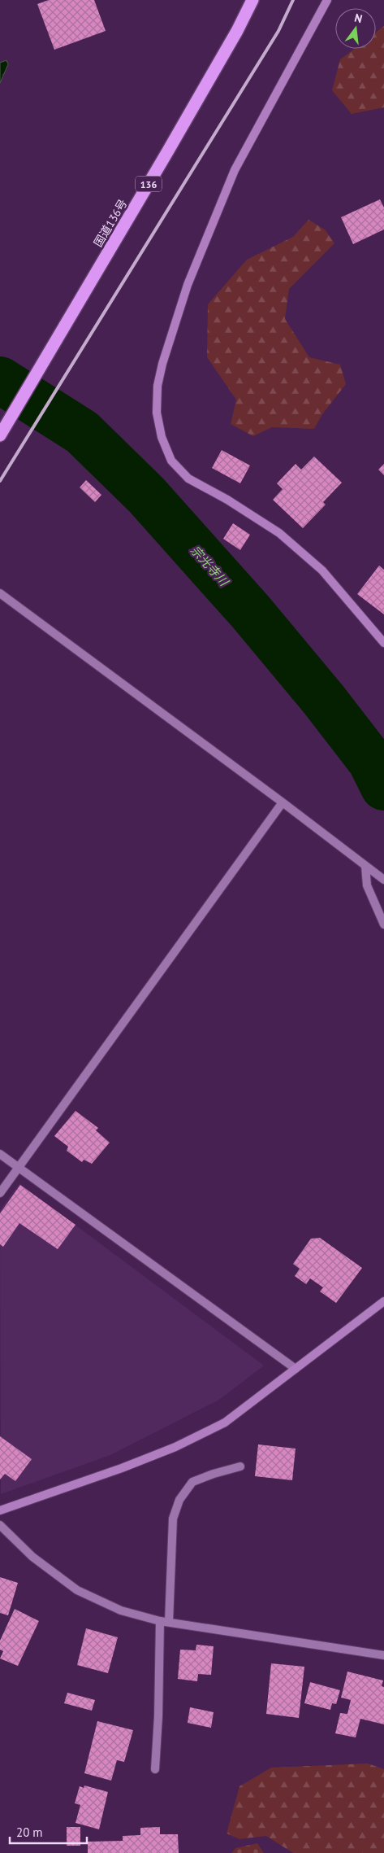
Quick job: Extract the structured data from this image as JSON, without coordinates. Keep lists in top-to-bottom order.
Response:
{
  "streets": {
    "highway": ["136", "国道136号"]
  },
  "water": ["宗光寺川"],
  "scale_bar": "20 m",
  "north": "top"
}
